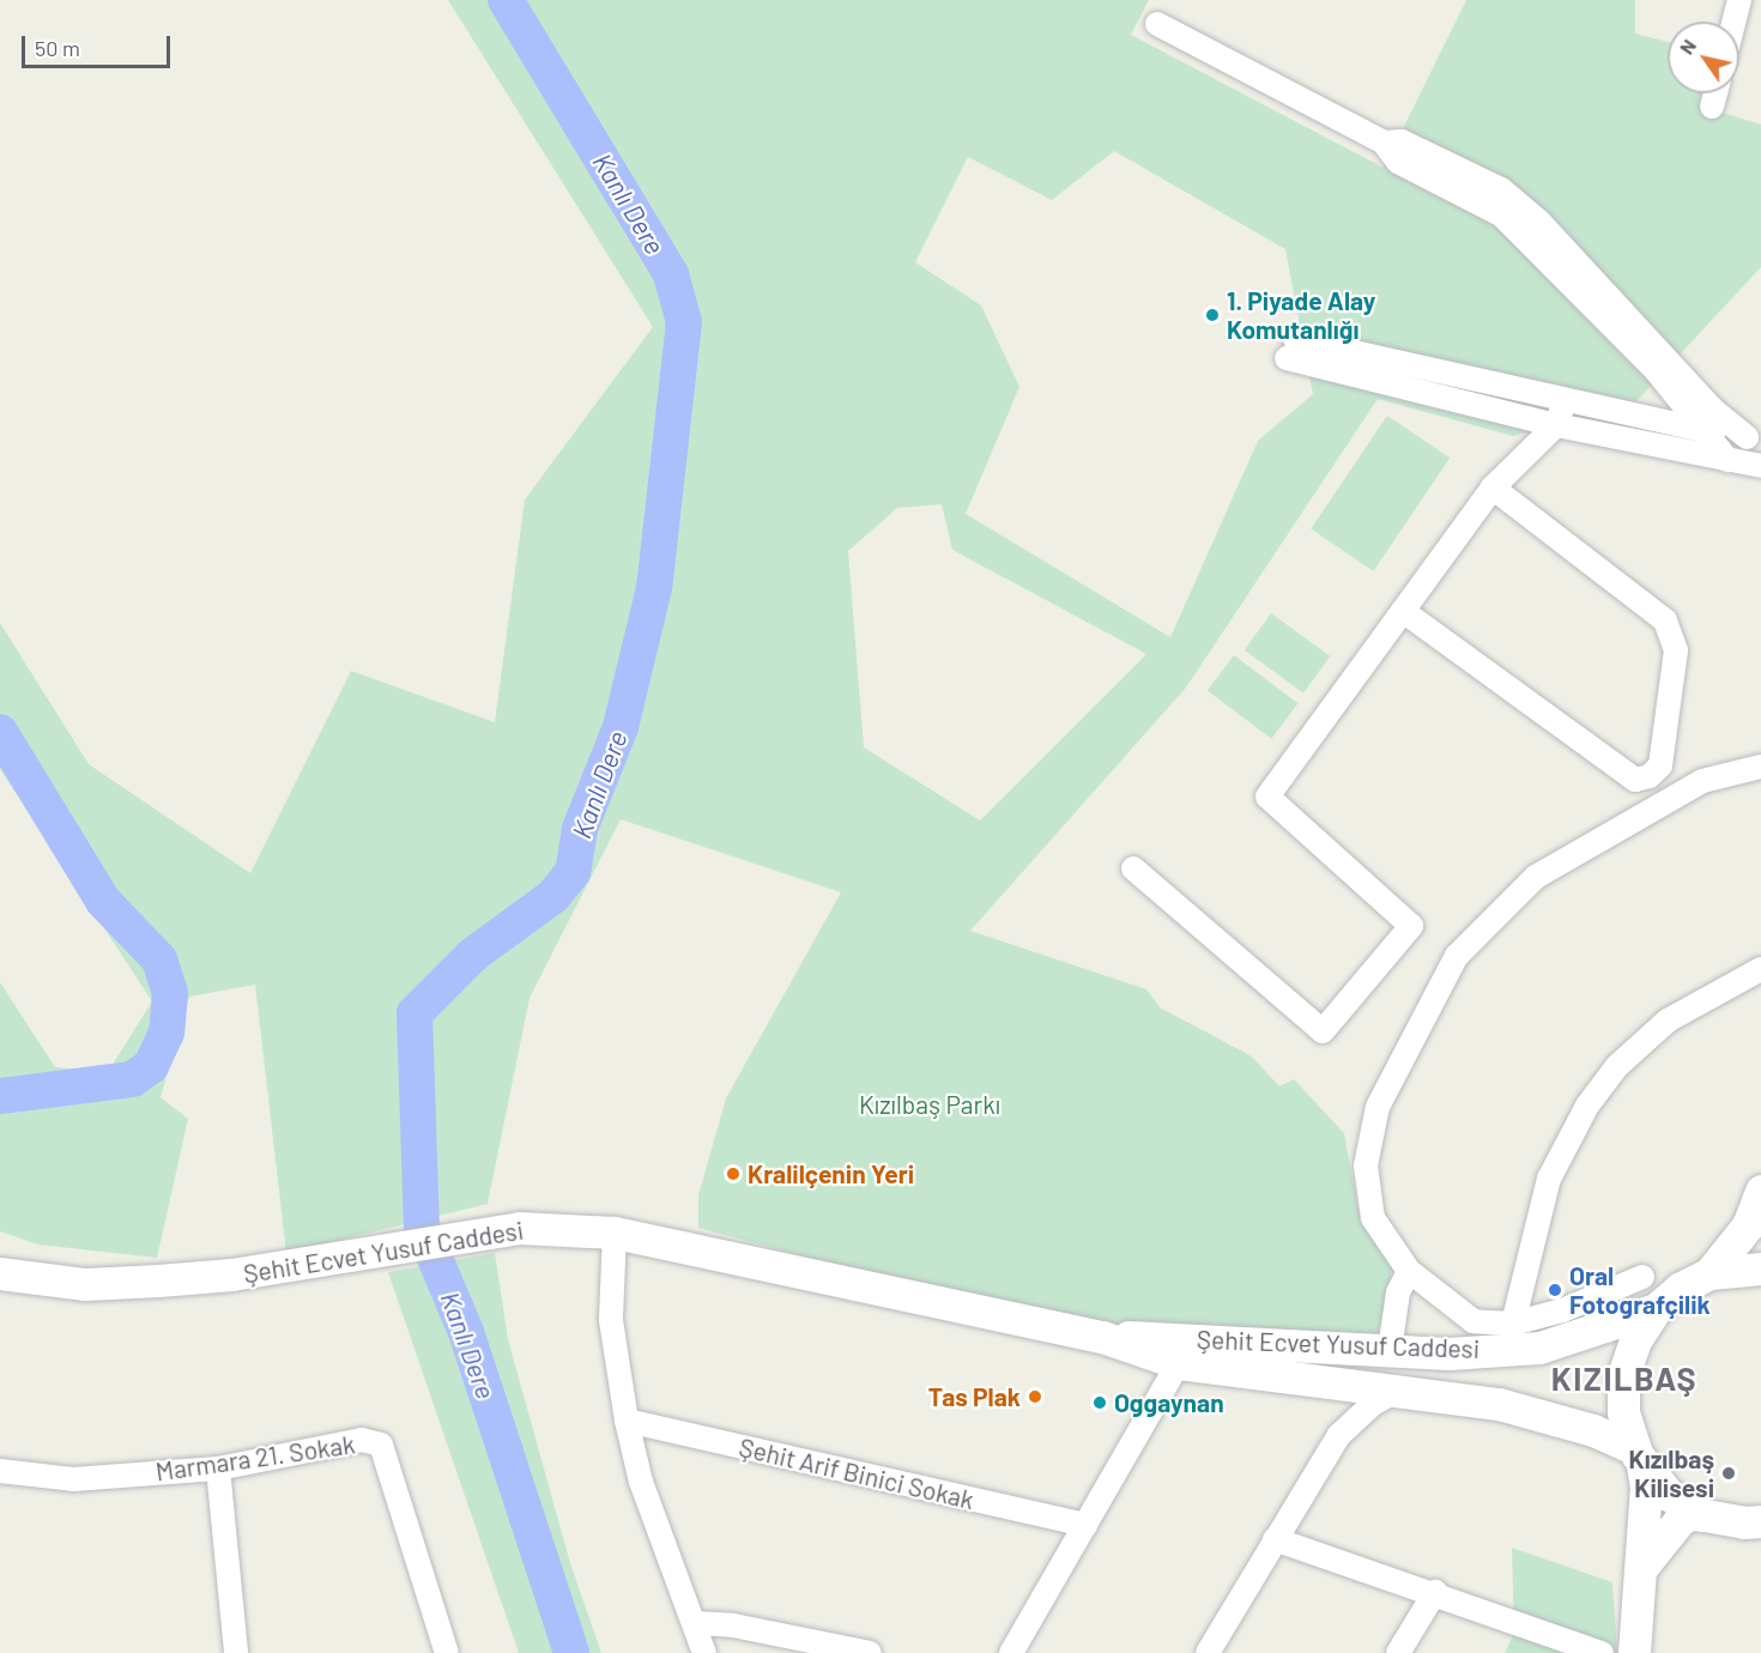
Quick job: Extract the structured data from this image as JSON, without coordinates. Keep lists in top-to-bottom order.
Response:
{
  "streets": {
    "main road": ["Şehit Ecvet Yusuf Caddesi"],
    "street": ["Marmara 21. Sokak", "Şehit Arif Binici Sokak"]
  },
  "districts": ["KIZILBAŞ"],
  "water": ["Kanlı Dere"],
  "parks": ["Kızılbaş Parkı"],
  "places": [
    "1. Piyade Alay Komutanlığı",
    "Kralilçenin Yeri",
    "Oral Fotografçilik",
    "Tas Plak",
    "Oggaynan",
    "Kızılbaş Kilisesi"
  ],
  "scale_bar": "50 m",
  "north": "top left"
}
